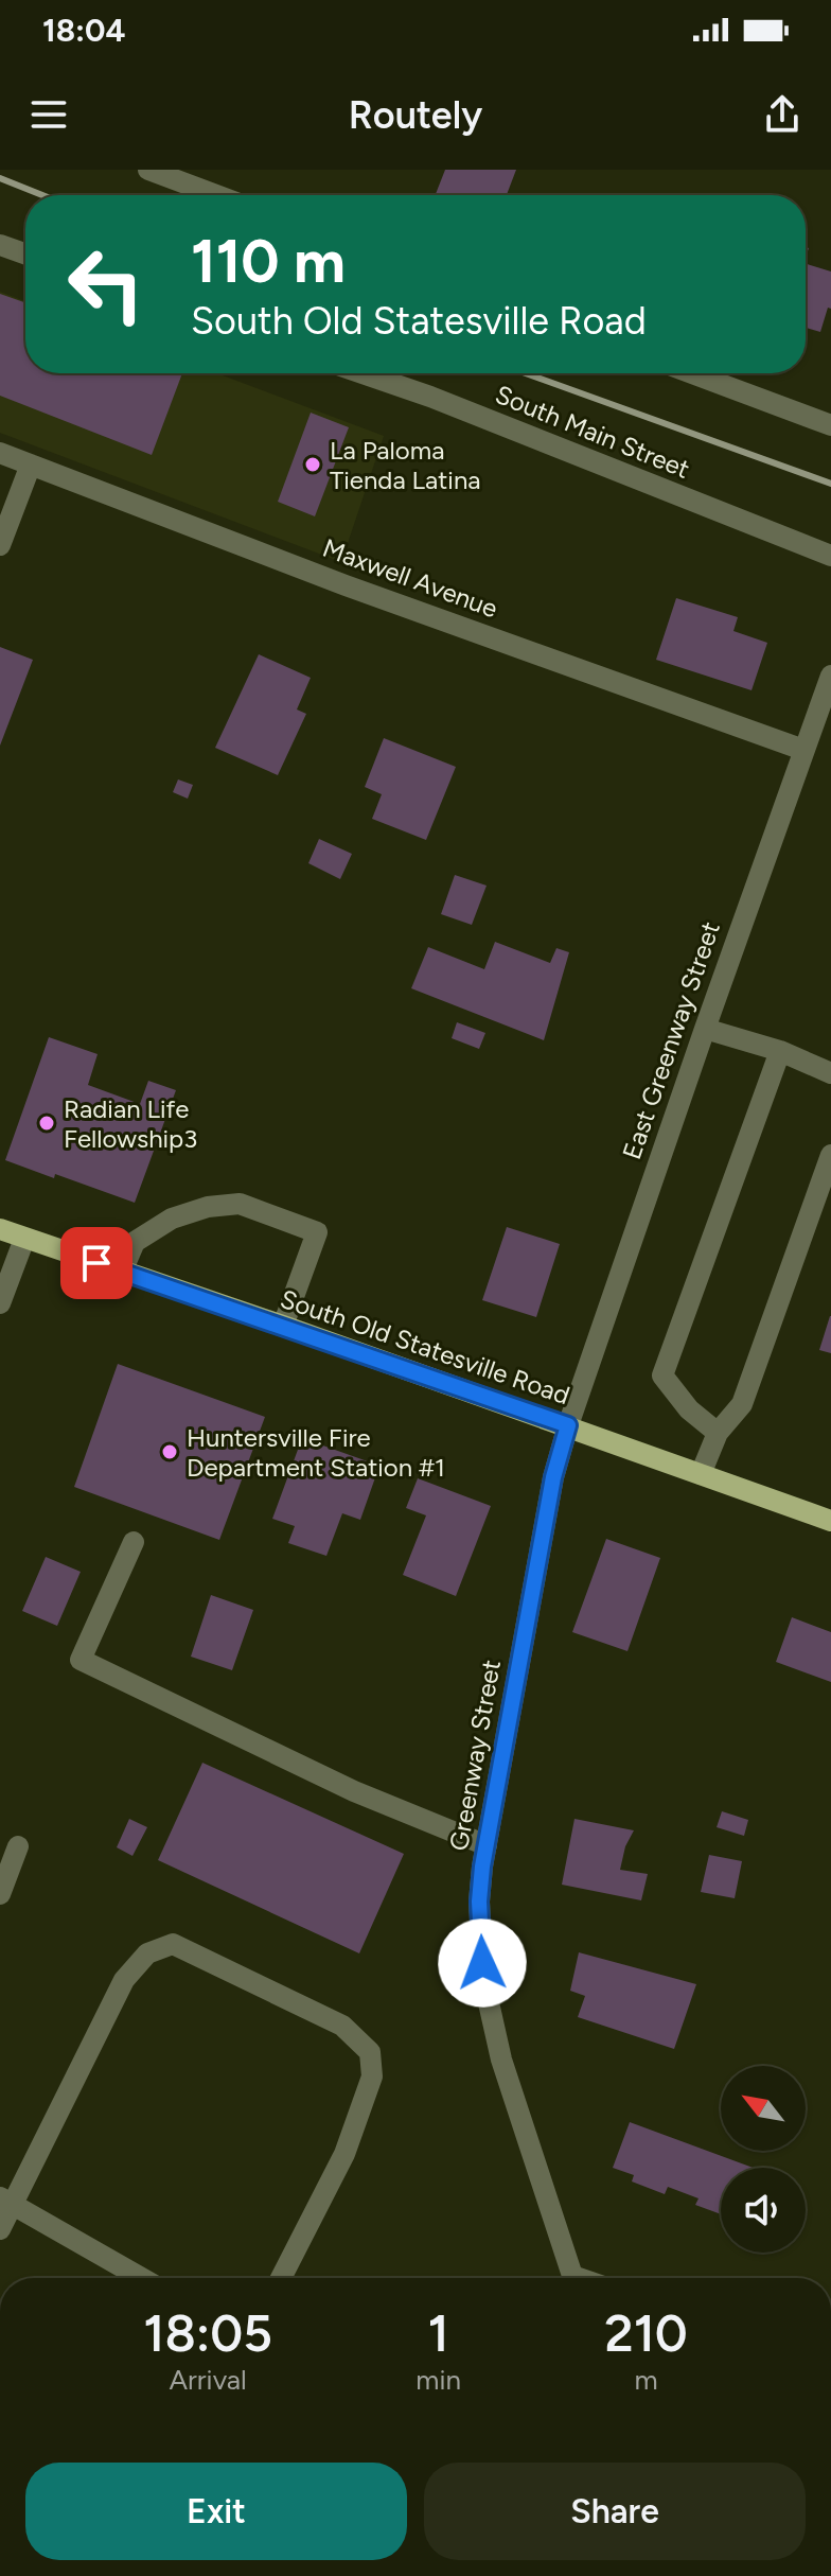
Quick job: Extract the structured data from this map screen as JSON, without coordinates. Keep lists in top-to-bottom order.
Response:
{
  "streets": {
    "main road": ["South Old Statesville Road"],
    "street": [
      "South Main Street",
      "Maxwell Avenue",
      "East Greenway Street",
      "Greenway Street"
    ]
  },
  "crossings": [
    ["Maxwell Avenue", "East Greenway Street"],
    ["East Greenway Street", "South Old Statesville Road"],
    ["East Greenway Street", "Greenway Street"],
    ["South Old Statesville Road", "Greenway Street"]
  ],
  "places": ["La Paloma Tienda Latina", "Radian Life Fellowship3", "Huntersville Fire Department Station #1"],
  "north": "top left",
  "page": {
    "status": "18:04",
    "header": "Routely",
    "turn": ["110 m", "South Old Statesville Road"],
    "eta": [
      "18:05",
      "Arrival",
      "1",
      "min",
      "210",
      "m"
    ],
    "buttons": ["Exit", "Share"]
  }
}
